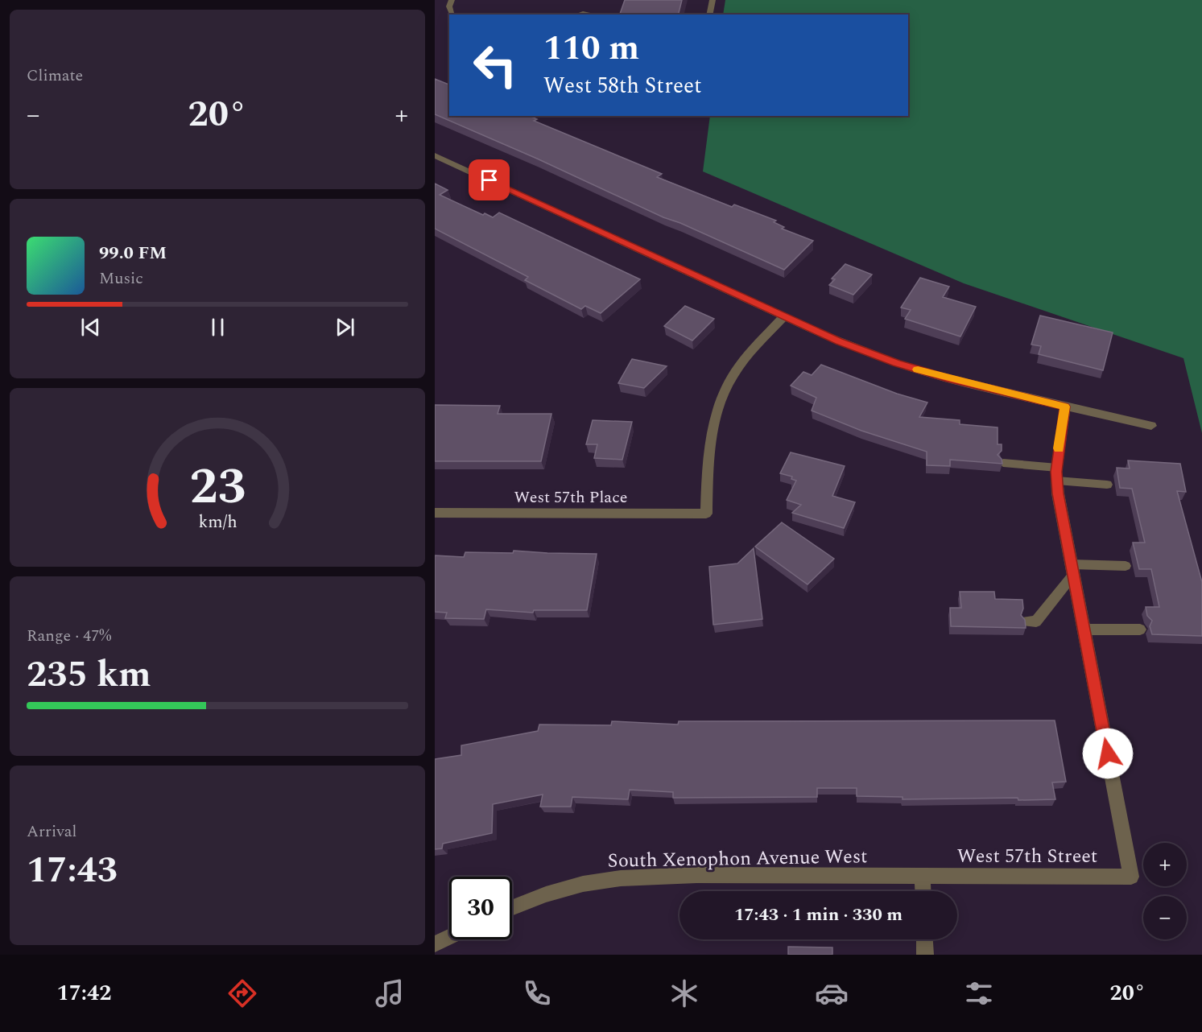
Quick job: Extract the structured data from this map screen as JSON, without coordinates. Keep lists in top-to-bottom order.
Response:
{
  "streets": {
    "street": ["West 57th Place", "West 57th Street", "South Xenophon Avenue West"]
  },
  "crossings": [
    ["West 57th Street", "South Xenophon Avenue West"]
  ],
  "page": {
    "tile": [
      "Climate",
      ["Range · 47%", "235 km"],
      ["Arrival", "17:43"]
    ],
    "turn": ["110 m", "West 58th Street"],
    "heat": ["−", "20°", "+"],
    "song": ["99.0 FM", "Music"],
    "map_buttons": ["+", "−"],
    "limit": "30",
    "trip": "17:43 · 1 min · 330 m",
    "tabs": ["17:42", "20°"],
    "gauge": ["23", "km/h"]
  }
}
